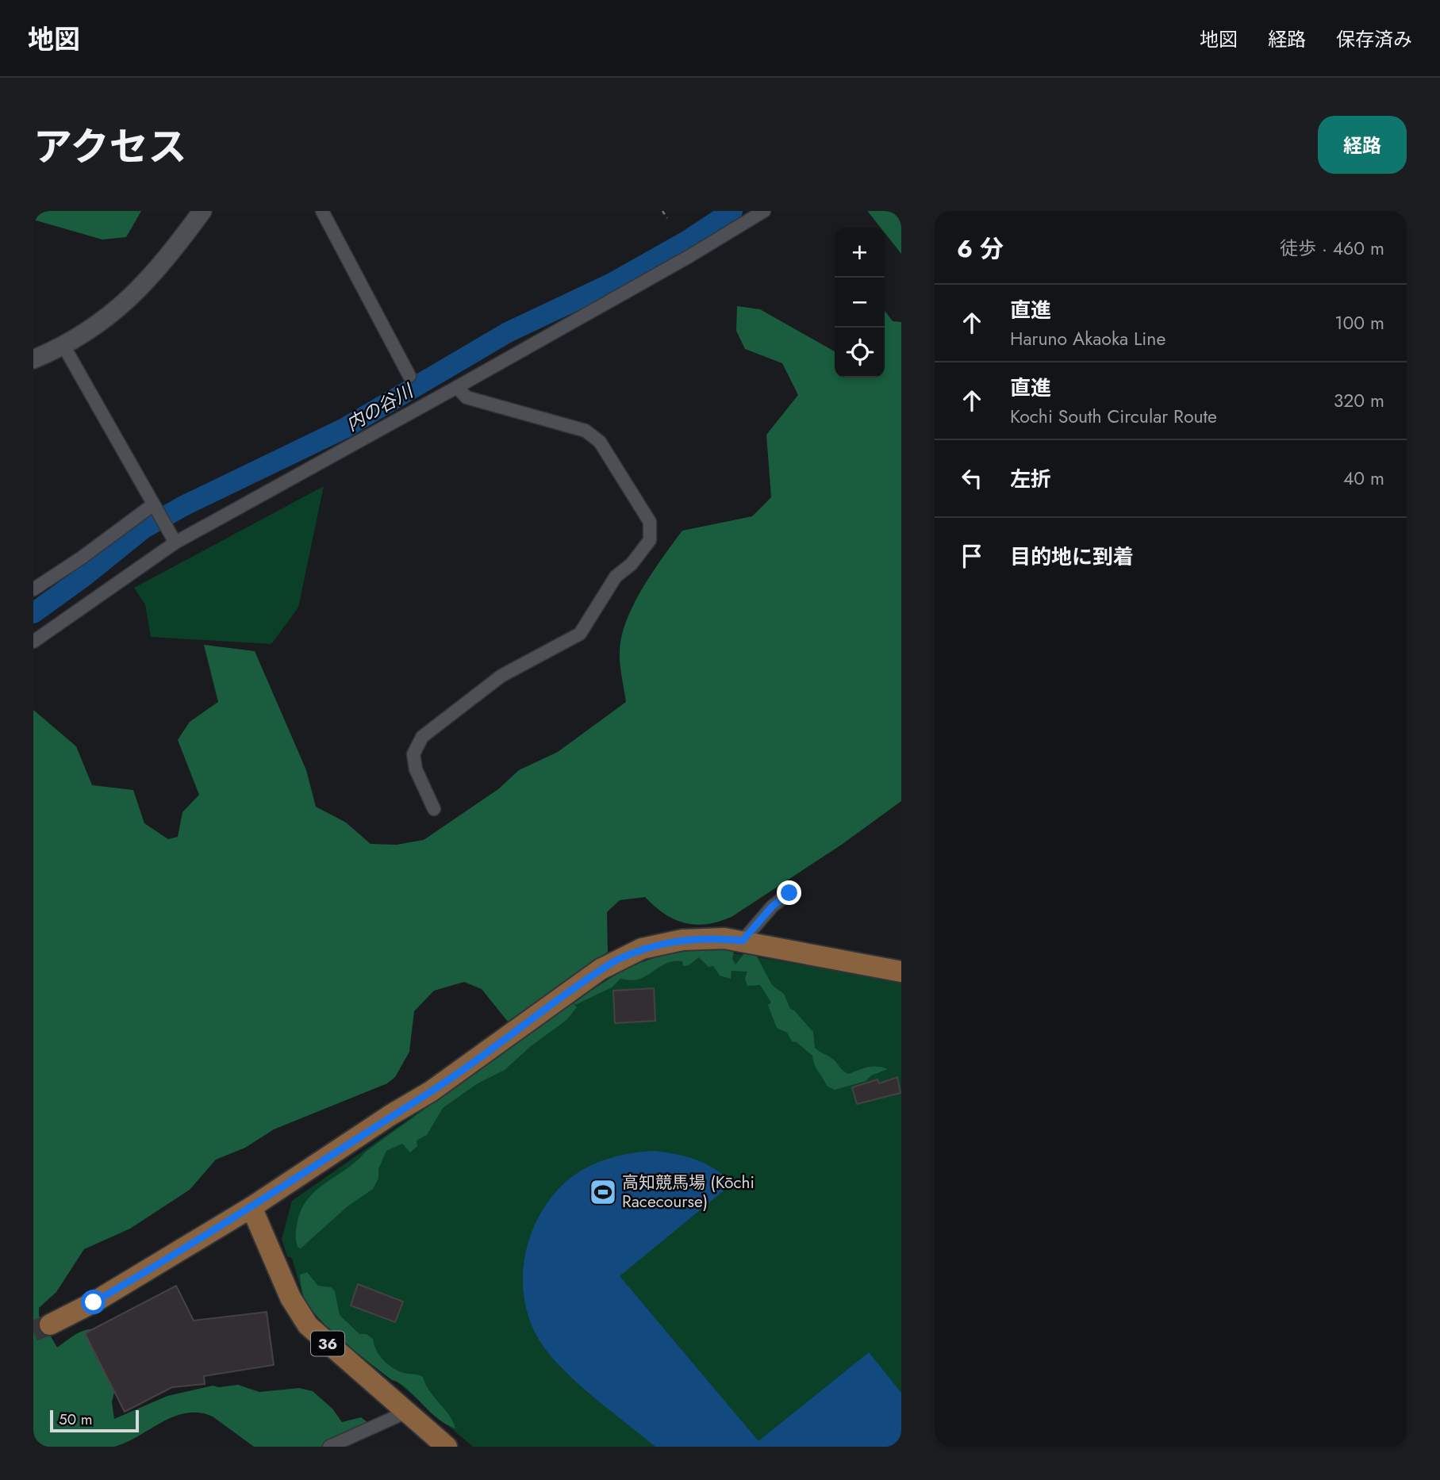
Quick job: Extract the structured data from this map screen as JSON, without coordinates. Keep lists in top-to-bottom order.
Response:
{
  "streets": {
    "main road": ["36"]
  },
  "water": ["内の谷川"],
  "places": {
    "sports": ["高知競馬場 (Kōchi Racecourse)"]
  },
  "scale_bar": "50 m",
  "page": {
    "header": "地図",
    "nav": ["地図", "経路", "保存済み"],
    "title": "アクセス",
    "buttons": "経路",
    "heading": ["6 分", "徒歩 · 460 m"],
    "map_buttons": ["+", "−"],
    "list": [
      ["直進", "Haruno Akaoka Line", "100 m"],
      ["直進", "Kochi South Circular Route", "320 m"],
      ["左折", "40 m"],
      "目的地に到着"
    ],
    "scale": "50 m"
  }
}
